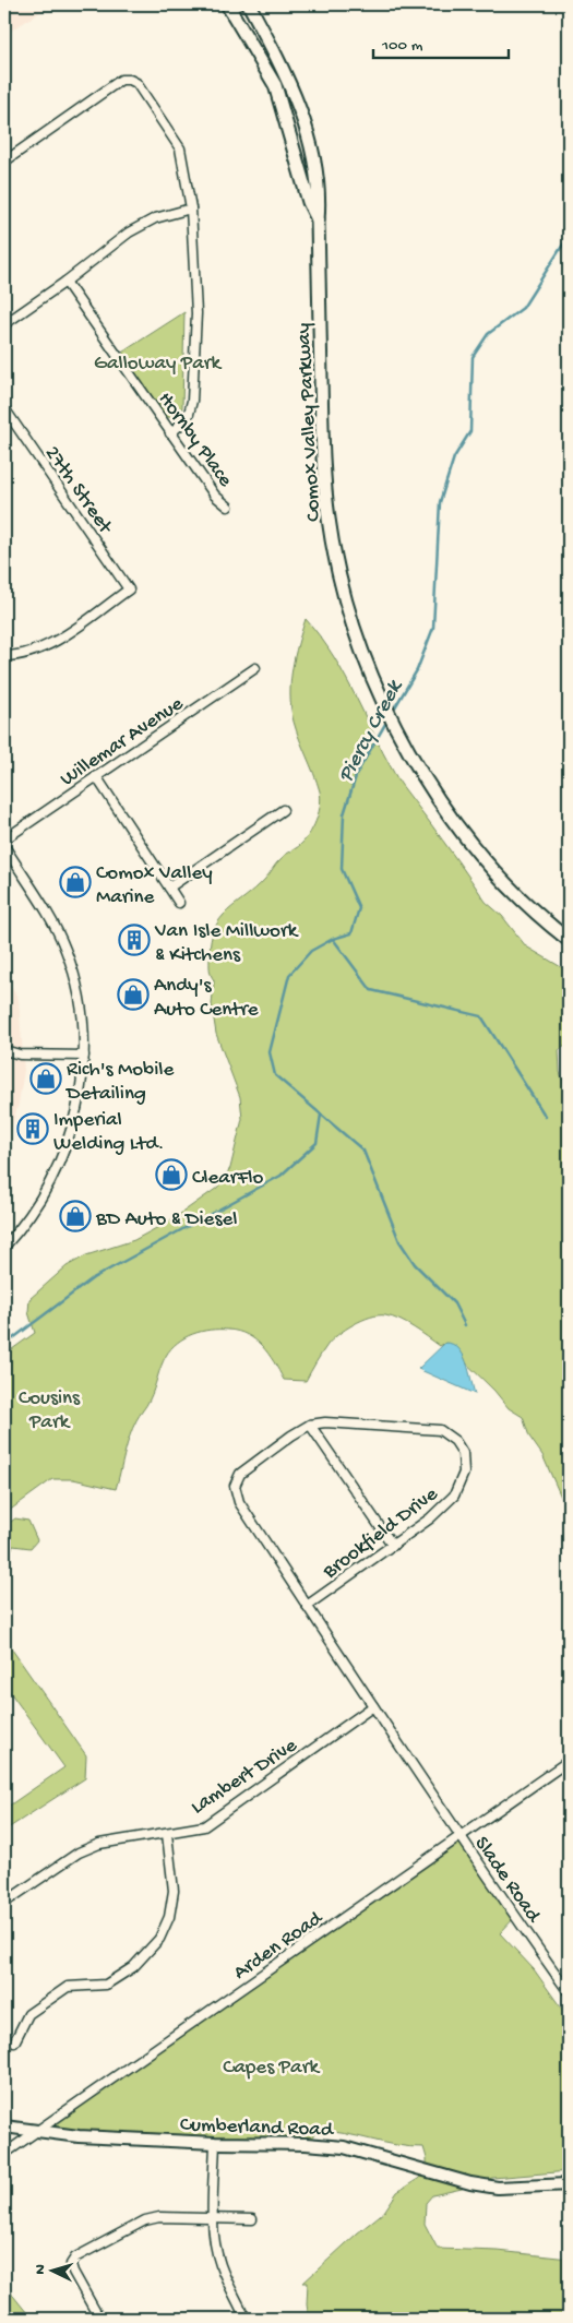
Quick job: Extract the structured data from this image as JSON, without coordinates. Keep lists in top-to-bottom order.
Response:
{
  "streets": {
    "main road": ["Comox Valley Parkway"],
    "street": [
      "Hornby Place",
      "27th Street",
      "Willemar Avenue",
      "Brookfield Drive",
      "Lambert Drive",
      "Slade Road",
      "Arden Road",
      "Cumberland Road"
    ]
  },
  "crossings": [
    ["Slade Road", "Arden Road"],
    ["Arden Road", "Cumberland Road"]
  ],
  "water": ["Piercy Creek"],
  "parks": ["Galloway Park", "Cousins Park", "Capes Park"],
  "places": {
    "shop": [
      "Comox Valley Marine",
      "Andy's Auto Centre",
      "Rich's Mobile Detailing",
      "ClearFlo",
      "BD Auto & Diesel"
    ],
    "building": ["Van Isle Millwork & Kitchens", "Imperial Welding Ltd."]
  },
  "scale_bar": "100 m",
  "north": "left"
}
